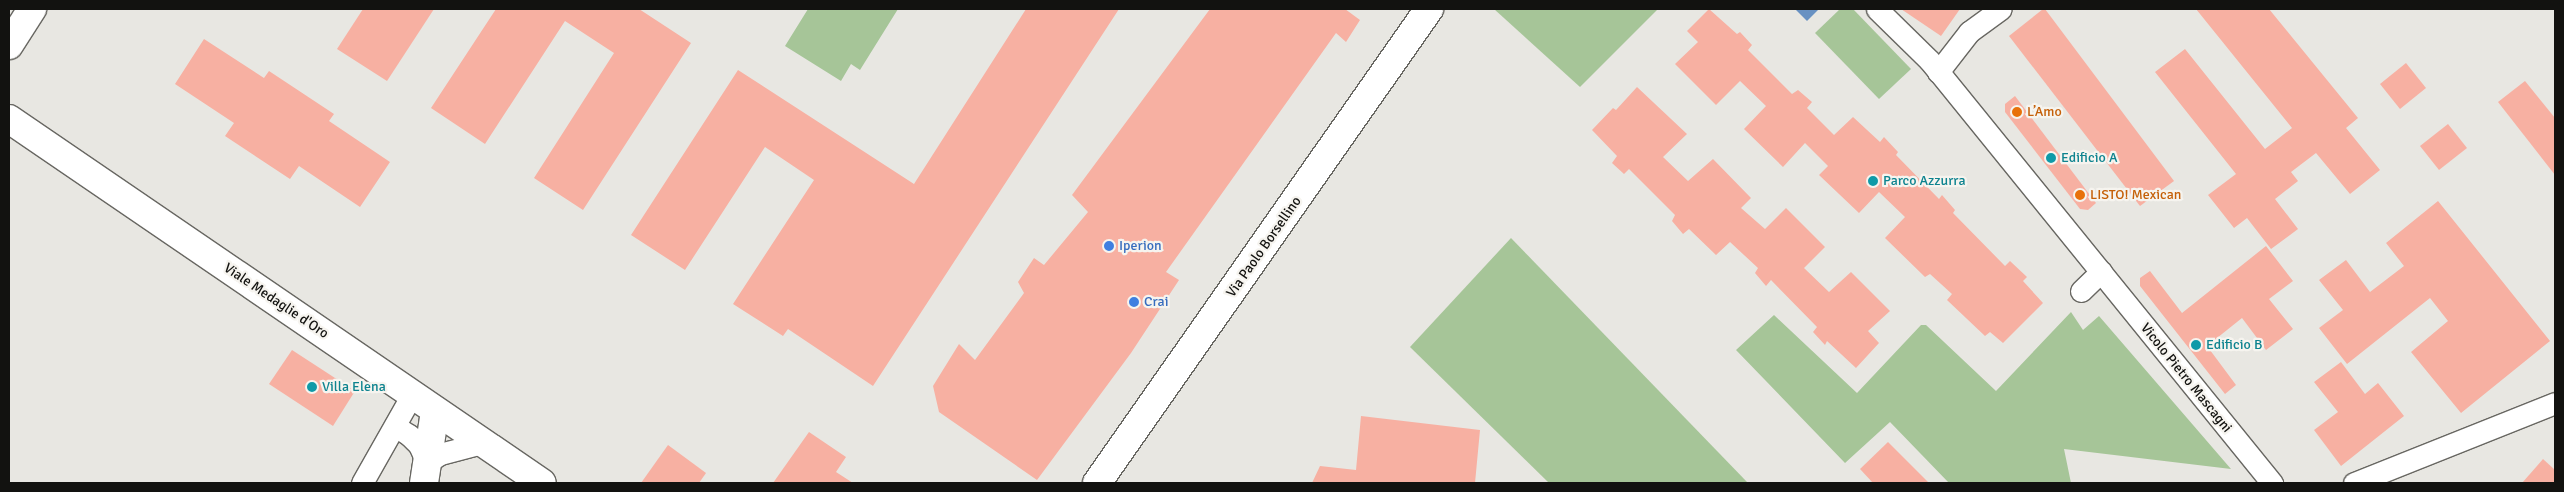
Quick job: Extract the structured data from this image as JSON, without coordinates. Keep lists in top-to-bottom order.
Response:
{
  "streets": {
    "main road": ["Via Paolo Borsellino", "Viale Medaglie d'Oro"],
    "street": ["Vicolo Pietro Mascagni"]
  },
  "places": [
    "L’Amo",
    "Edificio A",
    "Parco Azzurra",
    "LISTO! Mexican",
    "Iperion",
    "Crai",
    "Edificio B",
    "Villa Elena"
  ]
}
